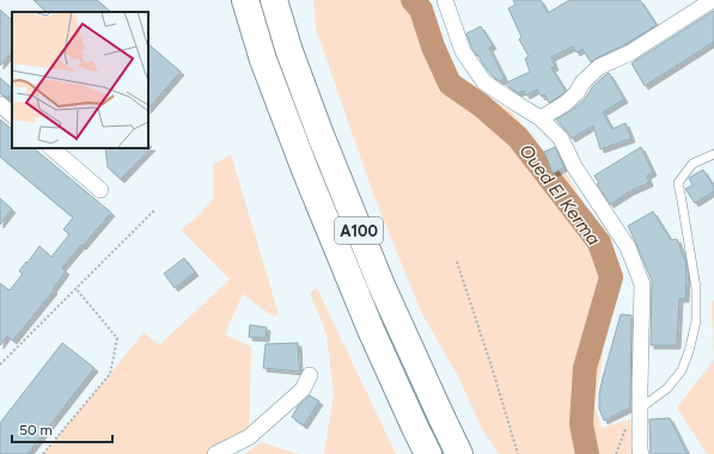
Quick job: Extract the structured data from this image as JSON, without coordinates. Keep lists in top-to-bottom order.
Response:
{
  "streets": {
    "highway": ["A100"]
  },
  "water": ["Oued El Kerma"],
  "scale_bar": "50 m"
}
